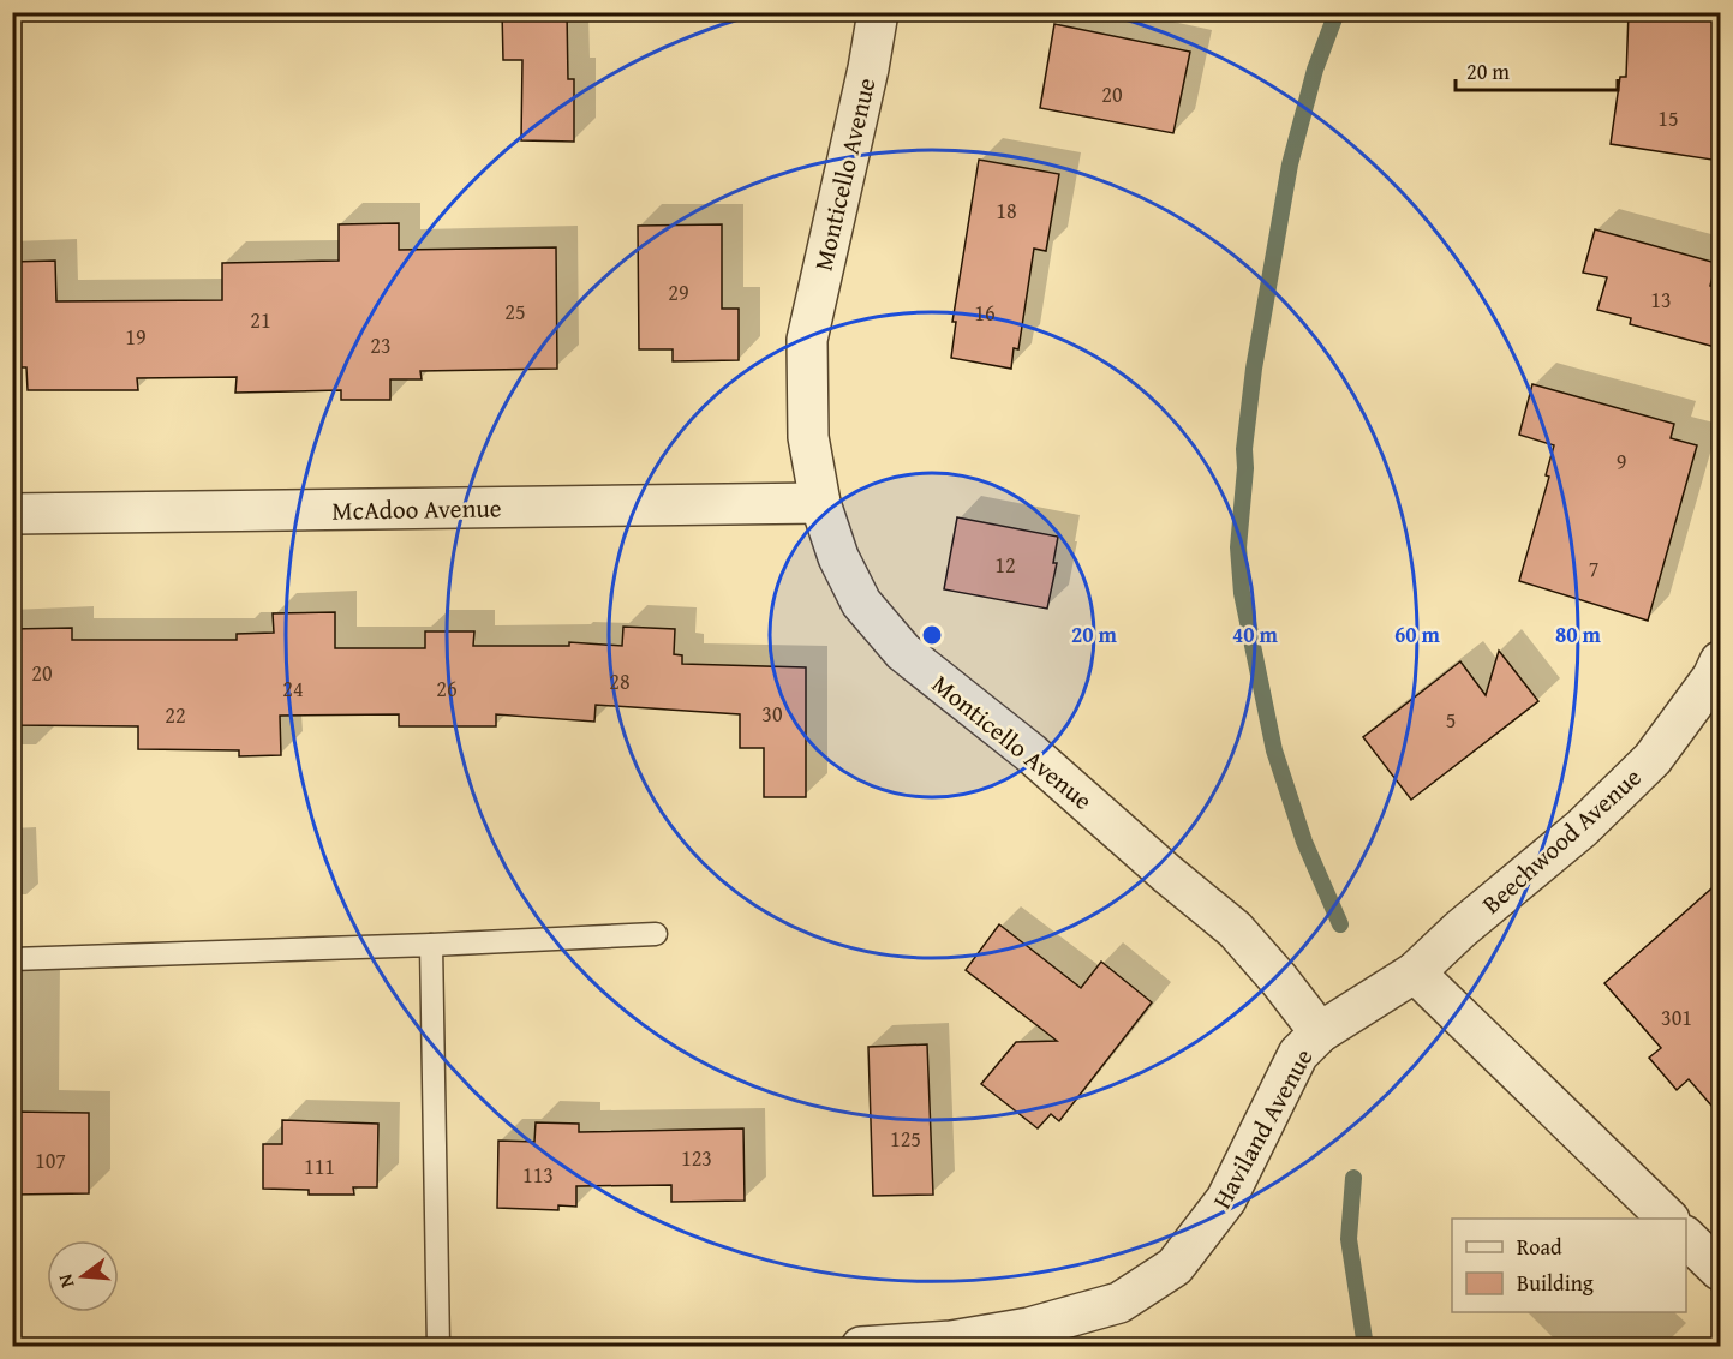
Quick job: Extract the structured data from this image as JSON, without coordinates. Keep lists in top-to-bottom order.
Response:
{
  "streets": {
    "street": [
      "Monticello Avenue",
      "McAdoo Avenue",
      "Beechwood Avenue",
      "Haviland Avenue"
    ]
  },
  "crossings": [
    ["Monticello Avenue", "McAdoo Avenue"],
    ["Monticello Avenue", "Haviland Avenue"],
    ["Beechwood Avenue", "Haviland Avenue"]
  ],
  "house_numbers": [
    "20",
    "15",
    "18",
    "29",
    "13",
    "25",
    "16",
    "21",
    "19",
    "23",
    "9",
    "12",
    "7",
    "20",
    "28",
    "24",
    "26",
    "30",
    "22",
    "5",
    "301",
    "125",
    "123",
    "107",
    "111",
    "113"
  ],
  "legend": ["Road", "Building"],
  "scale_bar": "20 m",
  "north": "left",
  "rings": [
    "20 m",
    "40 m",
    "60 m",
    "80 m"
  ]
}
